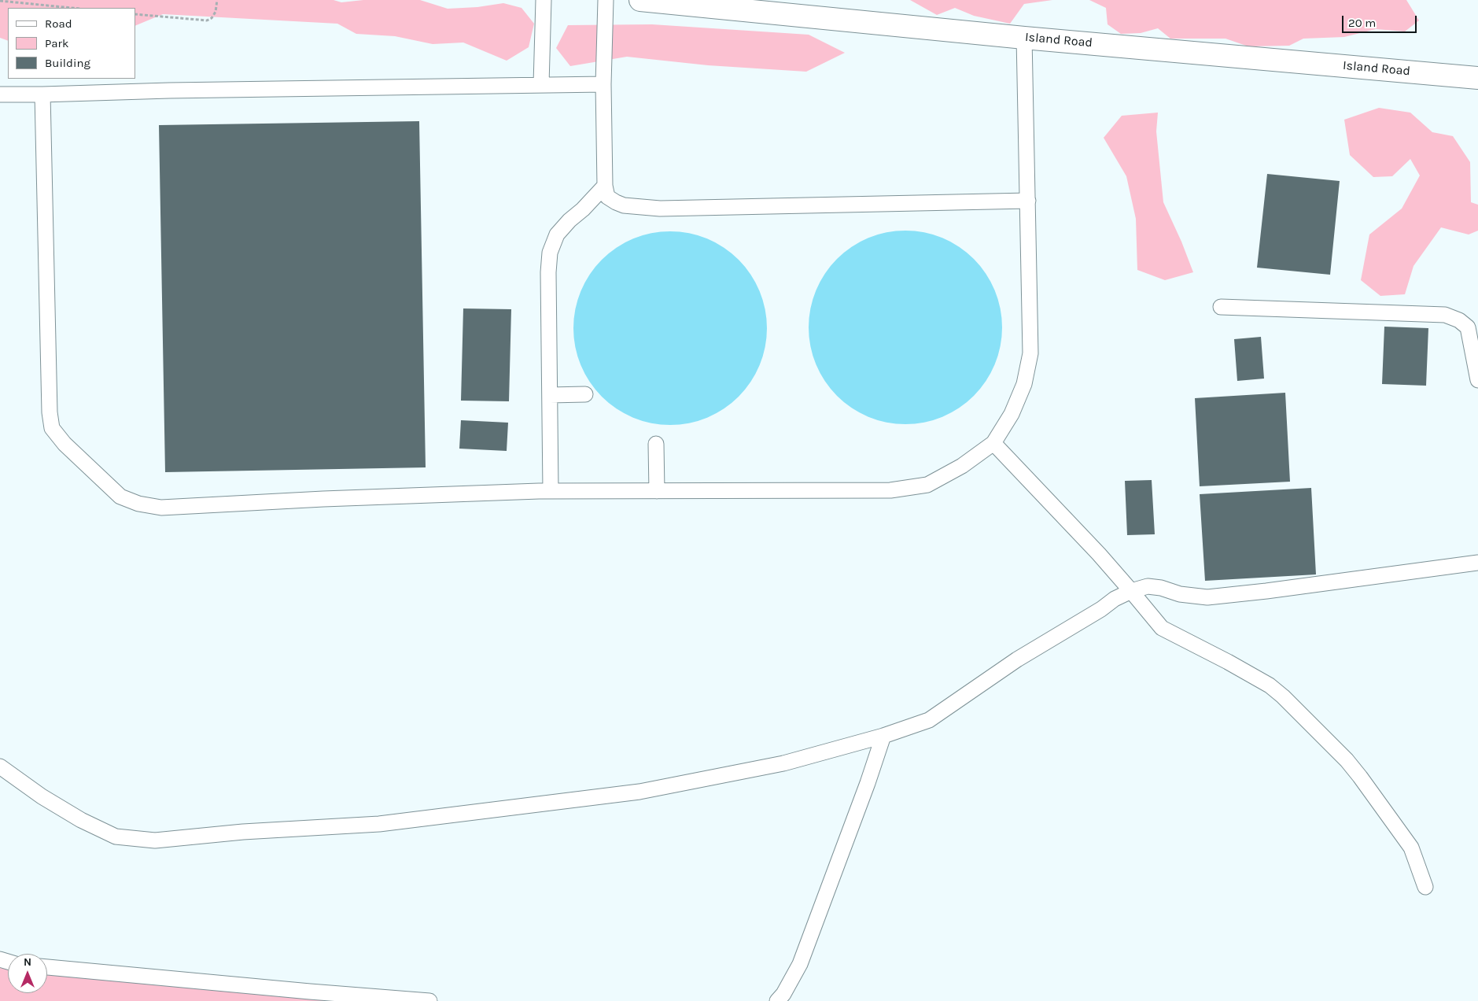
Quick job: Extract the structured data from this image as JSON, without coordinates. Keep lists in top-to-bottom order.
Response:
{
  "streets": {
    "street": ["Island Road"]
  },
  "legend": ["Road", "Park", "Building"],
  "scale_bar": "20 m",
  "north": "top"
}
